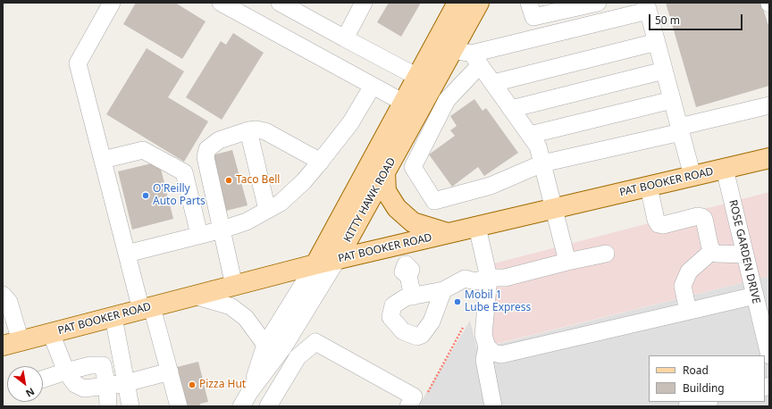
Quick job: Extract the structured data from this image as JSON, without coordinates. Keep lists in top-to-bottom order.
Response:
{
  "streets": {
    "main road": ["PAT BOOKER ROAD", "KITTY HAWK ROAD"],
    "street": ["ROSE GARDEN DRIVE"]
  },
  "crossings": [
    ["PAT BOOKER ROAD", "KITTY HAWK ROAD"],
    ["PAT BOOKER ROAD", "ROSE GARDEN DRIVE"]
  ],
  "places": [
    "Taco Bell",
    "O'Reilly Auto Parts",
    "Mobil 1 Lube Express",
    "Pizza Hut"
  ],
  "legend": ["Road", "Building"],
  "scale_bar": "50 m",
  "north": "bottom right"
}
